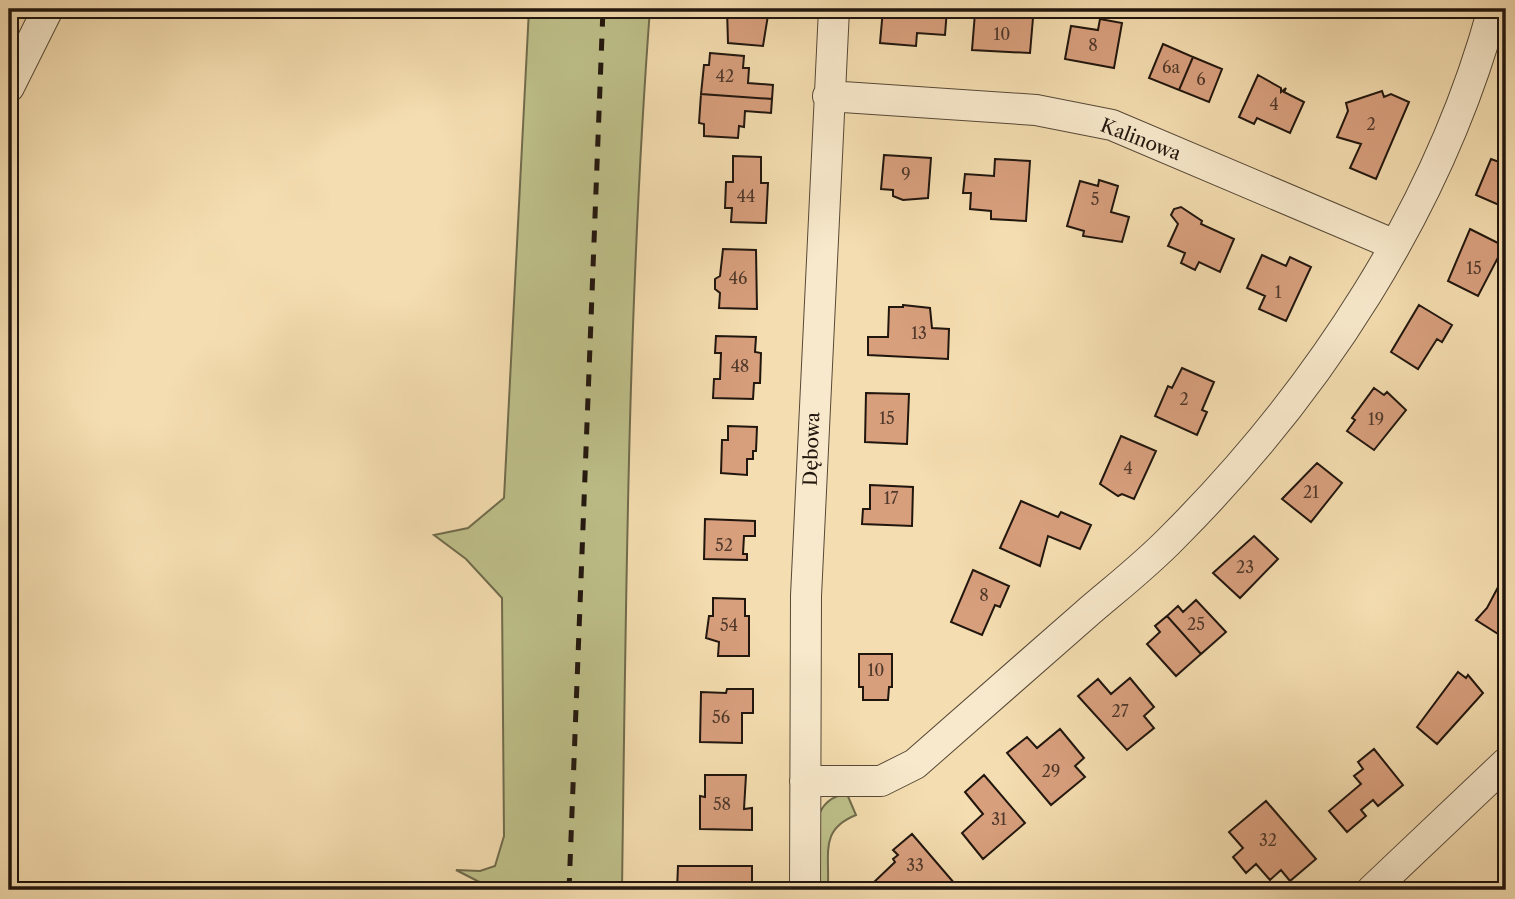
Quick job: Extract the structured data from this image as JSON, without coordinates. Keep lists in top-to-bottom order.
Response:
{
  "streets": {
    "street": ["Kalinowa", "Dębowa"]
  },
  "crossings": [
    ["Kalinowa", "Dębowa"]
  ],
  "house_numbers": [
    "10",
    "8",
    "6a",
    "42",
    "6",
    "4",
    "2",
    "9",
    "44",
    "5",
    "15",
    "46",
    "1",
    "13",
    "48",
    "2",
    "15",
    "19",
    "4",
    "21",
    "17",
    "52",
    "23",
    "8",
    "25",
    "54",
    "10",
    "27",
    "56",
    "29",
    "58",
    "31",
    "32",
    "33"
  ]
}
